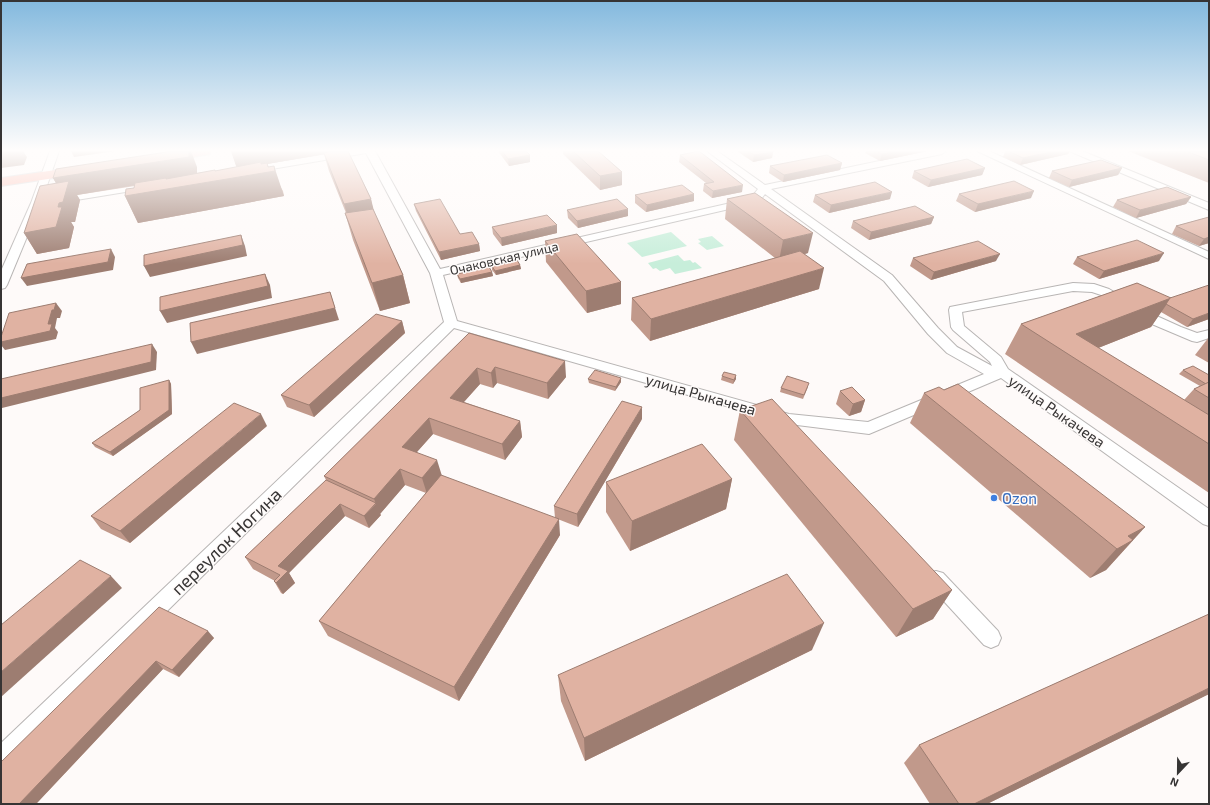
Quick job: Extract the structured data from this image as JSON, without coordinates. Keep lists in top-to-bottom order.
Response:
{
  "streets": {
    "street": ["Очаковская улица", "улица Рыкачева", "переулок Ногина"]
  },
  "crossings": [
    ["улица Рыкачева", "переулок Ногина"]
  ],
  "places": ["Ozon"],
  "north": "bottom"
}
